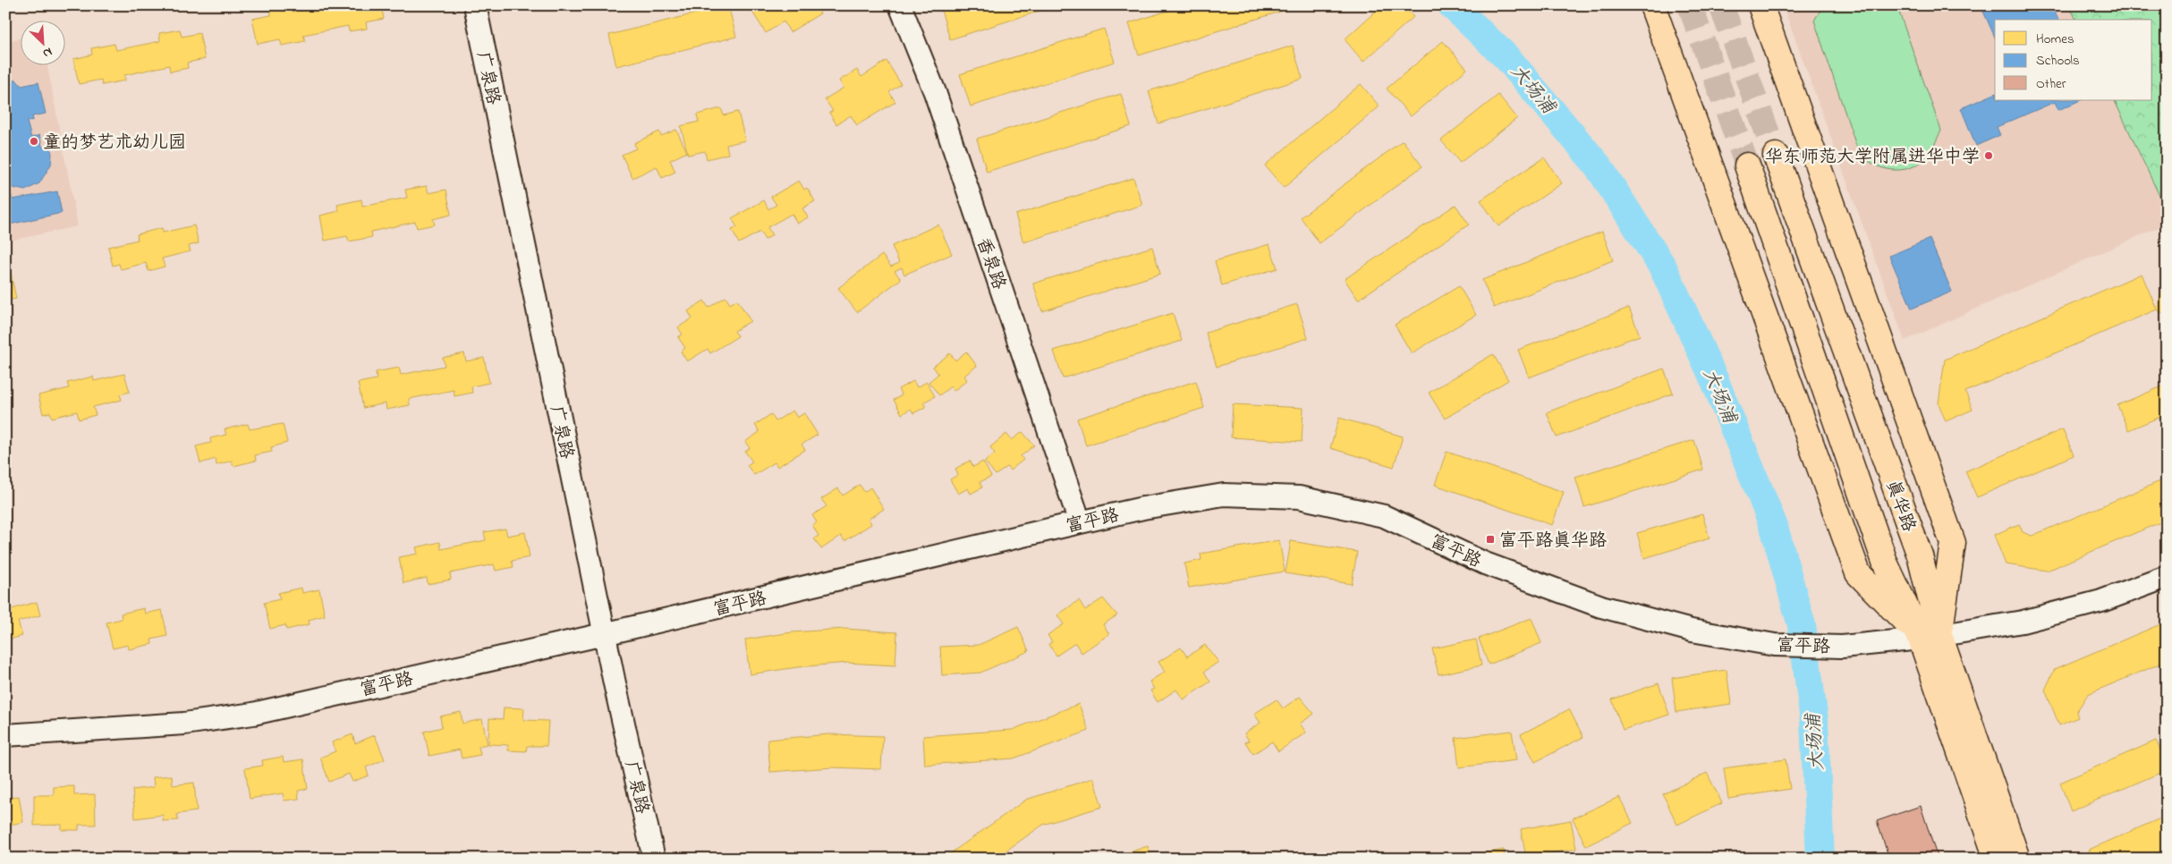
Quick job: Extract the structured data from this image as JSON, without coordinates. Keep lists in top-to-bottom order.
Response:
{
  "streets": {
    "main road": ["真华路"],
    "street": ["广泉路", "香泉路", "富平路"]
  },
  "crossings": [
    ["广泉路", "富平路"],
    ["香泉路", "富平路"],
    ["真华路", "富平路"]
  ],
  "water": ["大场浦"],
  "places": {
    "other": ["童的梦艺术幼儿园", "华东师范大学附属进华中学"],
    "transit": ["富平路真华路"]
  },
  "legend": ["Homes", "Schools", "Other"],
  "north": "bottom right"
}
